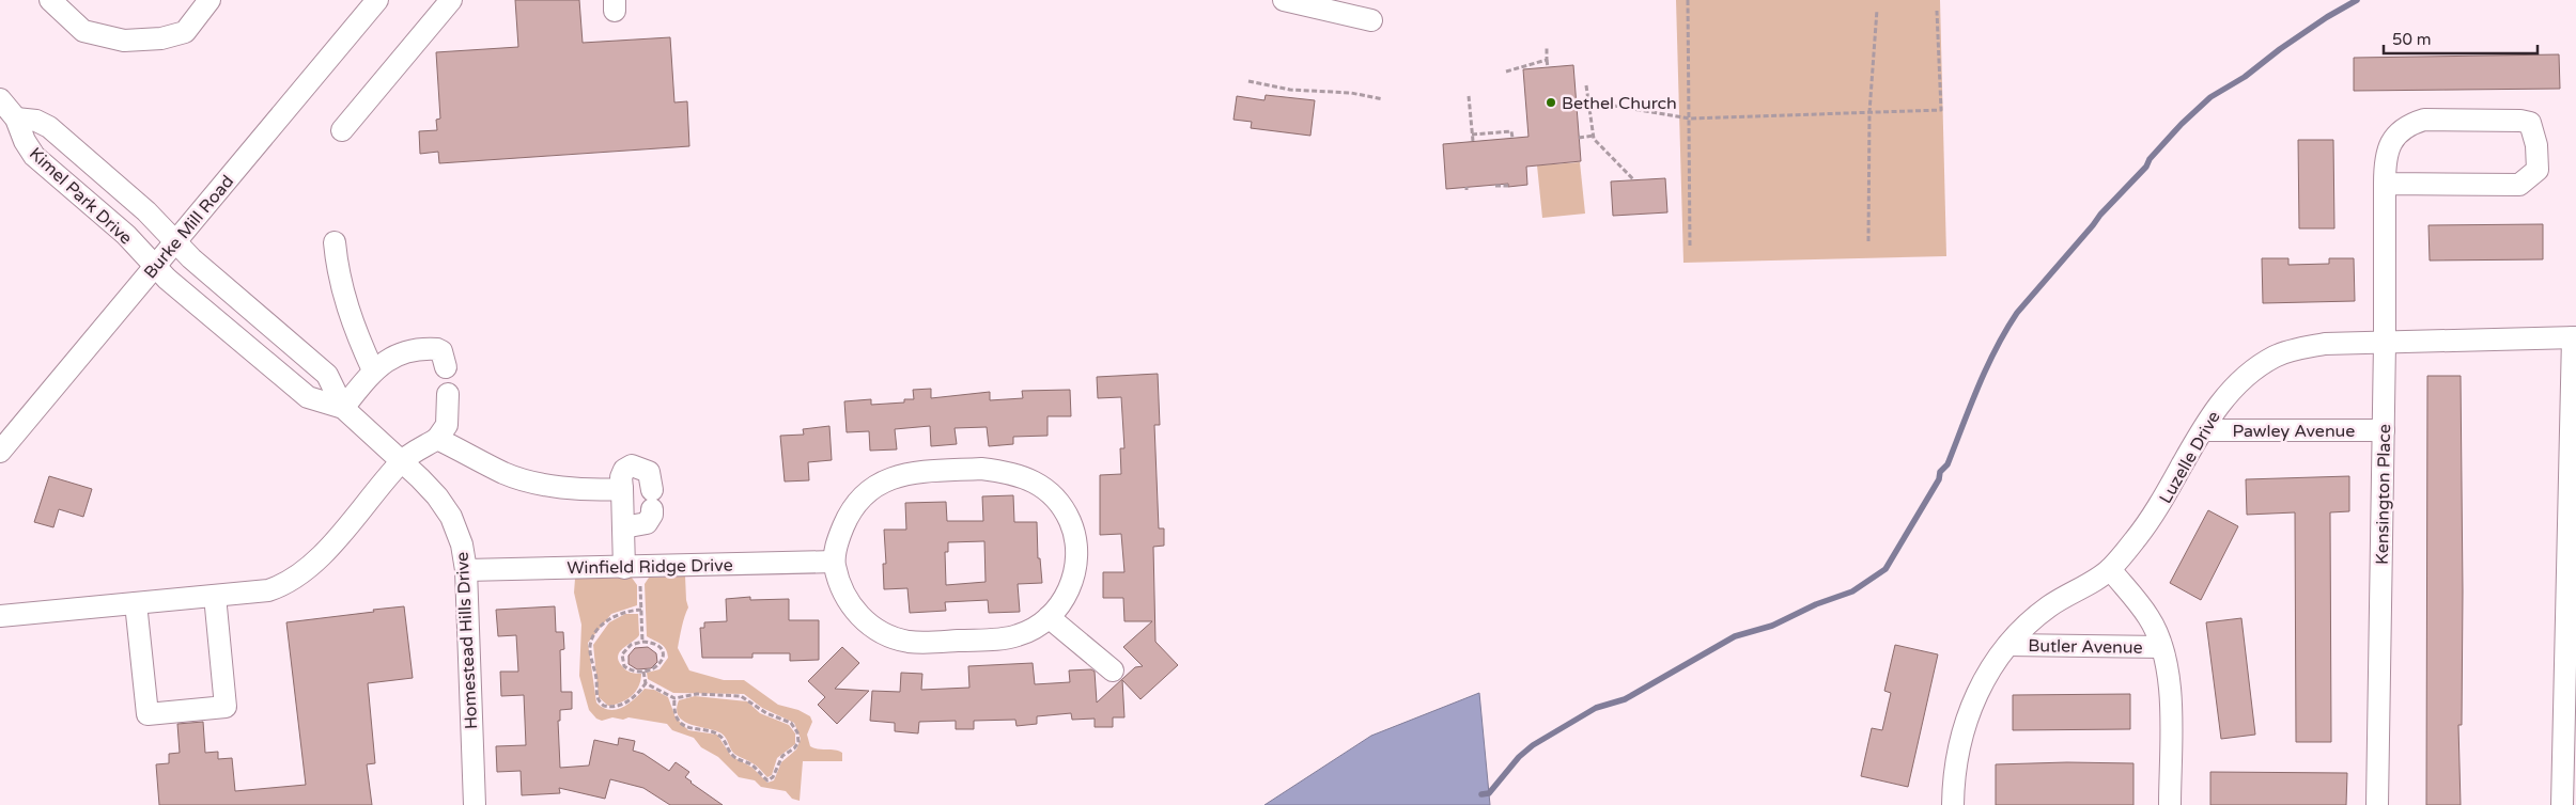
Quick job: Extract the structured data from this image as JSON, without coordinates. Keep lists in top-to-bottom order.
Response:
{
  "streets": {
    "street": [
      "Kimel Park Drive",
      "Burke Mill Road",
      "Pawley Avenue",
      "Luzelle Drive",
      "Kensington Place",
      "Winfield Ridge Drive",
      "Homestead Hills Drive",
      "Butler Avenue"
    ]
  },
  "crossings": [
    ["Kimel Park Drive", "Burke Mill Road"],
    ["Kimel Park Drive", "Homestead Hills Drive"],
    ["Burke Mill Road", "Homestead Hills Drive"],
    ["Pawley Avenue", "Luzelle Drive"],
    ["Pawley Avenue", "Kensington Place"],
    ["Luzelle Drive", "Kensington Place"],
    ["Luzelle Drive", "Butler Avenue"],
    ["Winfield Ridge Drive", "Homestead Hills Drive"]
  ],
  "places": ["Bethel Church"],
  "scale_bar": "50 m"
}
